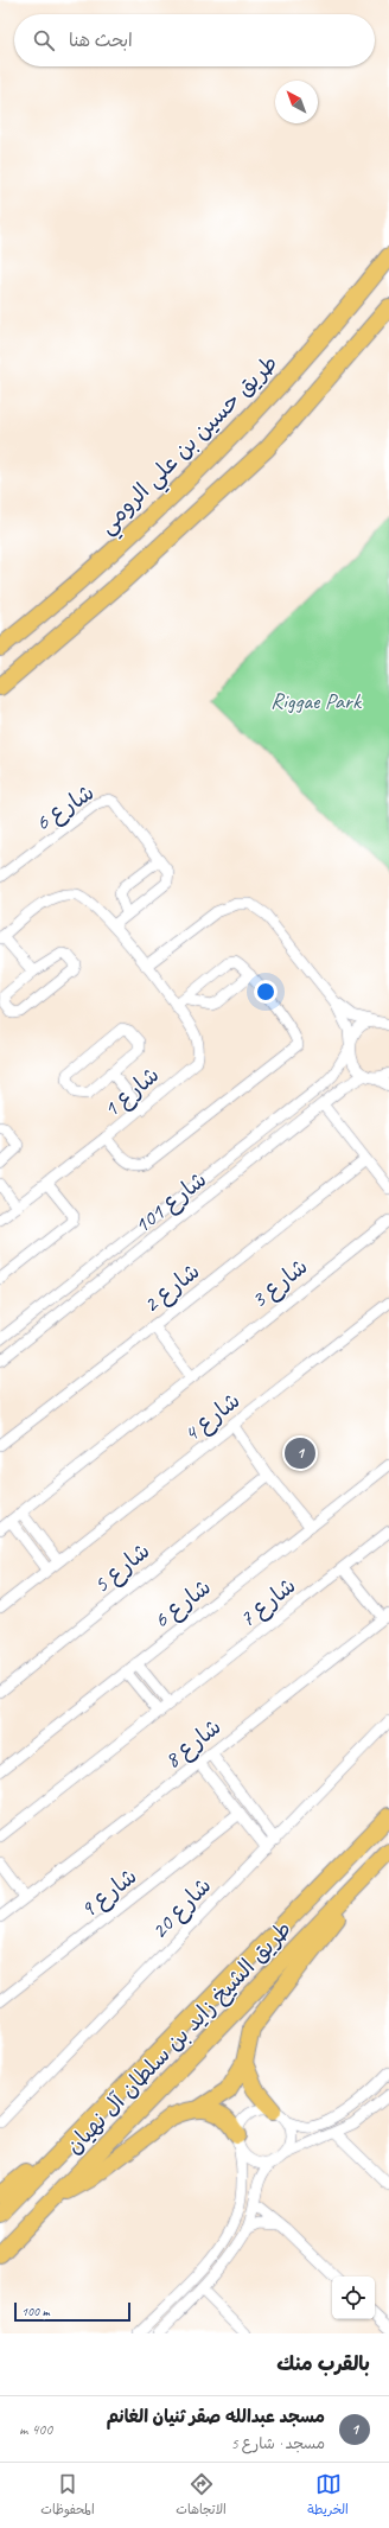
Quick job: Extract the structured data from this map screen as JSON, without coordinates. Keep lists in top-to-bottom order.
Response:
{
  "streets": {
    "highway": ["طريق حسين بن علي الرومي", "طريق الشيخ زايد بن سلطان آل نهيان"],
    "street": [
      "شارع 6",
      "شارع 1",
      "شارع 101",
      "شارع 3",
      "شارع 2",
      "شارع 4",
      "شارع 5",
      "شارع 7",
      "شارع 8",
      "شارع 9",
      "شارع 20"
    ]
  },
  "crossings": [
    ["شارع 6", "شارع 1"],
    ["شارع 7", "شارع 8"]
  ],
  "parks": ["Riggae Park"],
  "scale_bar": "100 m",
  "north": "top left",
  "page": {
    "search": "ابحث هنا",
    "pins": "1",
    "scale": "100 m",
    "heading": "بالقرب منك",
    "list": [
      {
        "mark": "1",
        "name": "مسجد عبدالله صقر ثنيان الغانم",
        "note": "مسجد · شارع 5",
        "value": "400 m"
      }
    ],
    "nav": ["الخريطة", "الاتجاهات", "المحفوظات"]
  }
}
